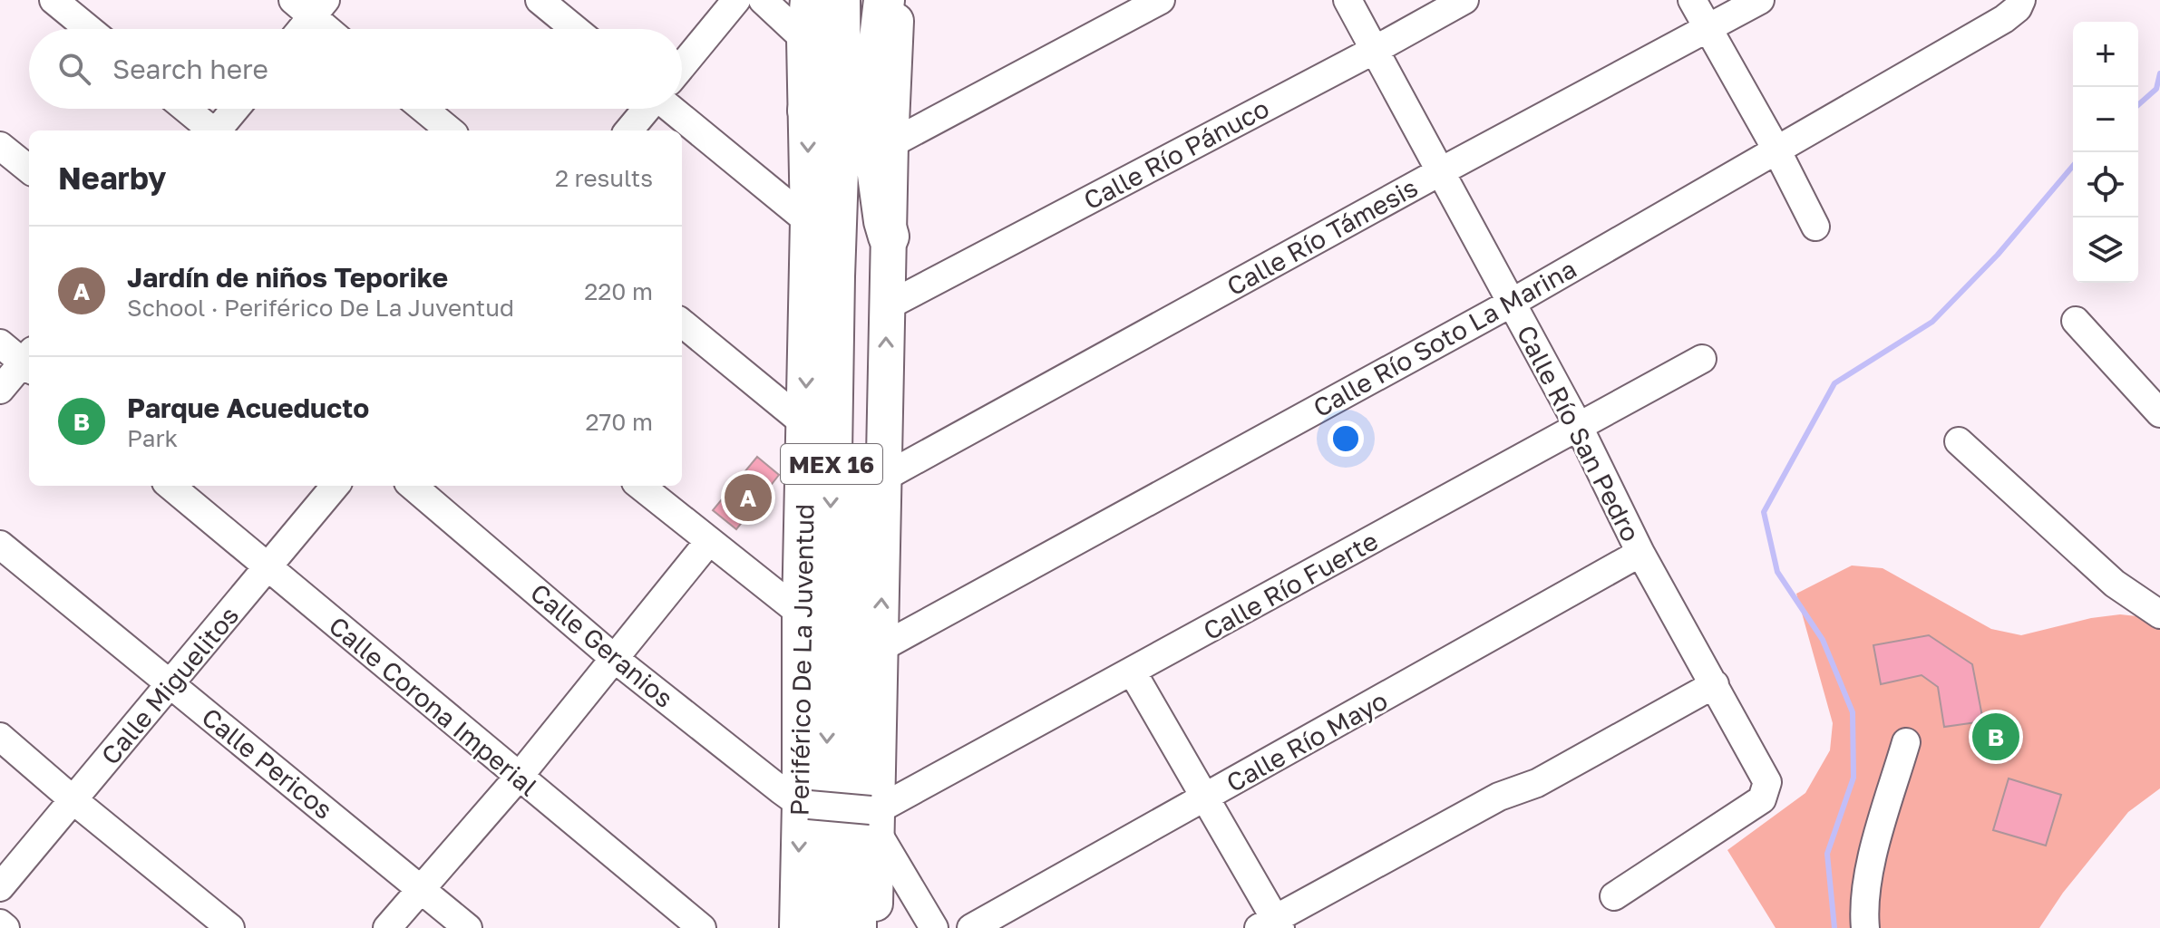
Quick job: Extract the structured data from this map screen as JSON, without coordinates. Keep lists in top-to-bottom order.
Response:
{
  "streets": {
    "highway": ["MEX 16", "Periférico De La Juventud"],
    "street": [
      "Calle Río Pánuco",
      "Calle Río Támesis",
      "Calle Río Soto La Marina",
      "Calle Río San Pedro",
      "Calle Río Fuerte",
      "Calle Geranios",
      "Calle Miguelitos",
      "Calle Corona Imperial",
      "Calle Río Mayo",
      "Calle Pericos"
    ]
  },
  "crossings": [
    ["Calle Río Pánuco", "Calle Río San Pedro"],
    ["Calle Río Támesis", "Calle Río San Pedro"],
    ["Calle Río Soto La Marina", "Calle Río San Pedro"],
    ["Calle Río San Pedro", "Calle Río Fuerte"],
    ["Calle Río San Pedro", "Calle Río Mayo"],
    ["MEX 16", "Periférico De La Juventud"],
    ["Calle Geranios", "Periférico De La Juventud"],
    ["Calle Miguelitos", "Calle Corona Imperial"],
    ["Calle Miguelitos", "Calle Pericos"]
  ],
  "page": {
    "map_buttons": ["+", "−"],
    "search": "Search here",
    "heading": ["Nearby", "2 results"],
    "list": [
      {
        "mark": "A",
        "name": "Jardín de niños Teporike",
        "note": "School · Periférico De La Juventud",
        "value": "220 m"
      },
      {
        "mark": "B",
        "name": "Parque Acueducto",
        "note": "Park",
        "value": "270 m"
      }
    ],
    "pins": ["A", "B"]
  }
}
